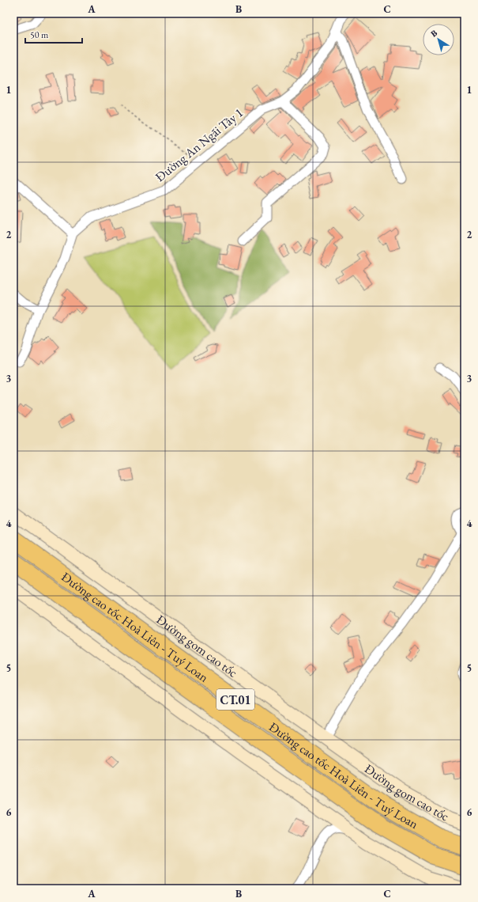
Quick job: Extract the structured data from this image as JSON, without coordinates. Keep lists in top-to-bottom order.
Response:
{
  "streets": {
    "highway": ["Đường cao tốc Hoà Liên - Tuý Loan", "CT.01"],
    "main road": ["Đường gom cao tốc"],
    "street": ["Đường An Ngãi Tây 1"]
  },
  "scale_bar": "50 m",
  "north": "top left",
  "grid": {
    "columns": ["A", "B", "C"],
    "rows": [
      "1",
      "2",
      "3",
      "4",
      "5",
      "6"
    ]
  }
}
